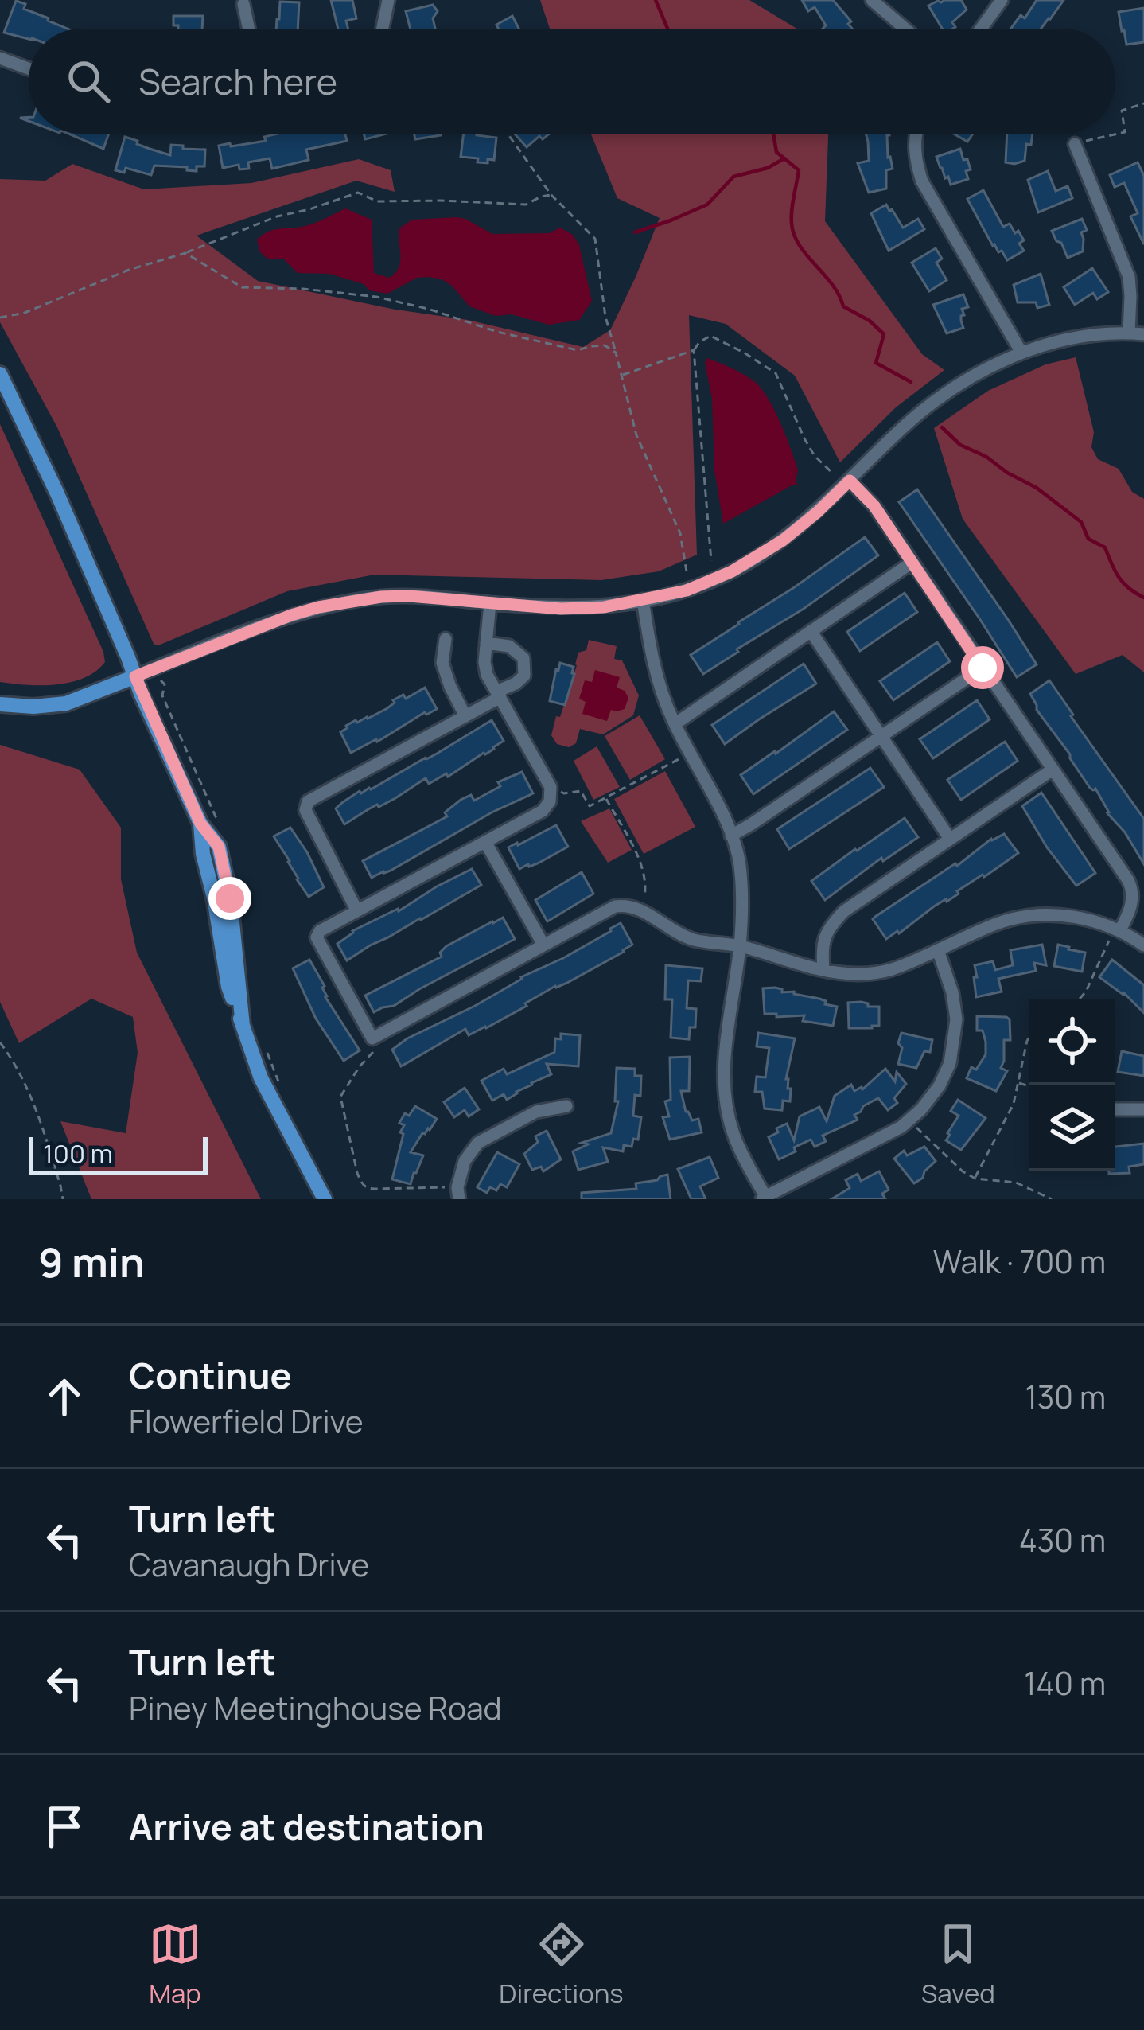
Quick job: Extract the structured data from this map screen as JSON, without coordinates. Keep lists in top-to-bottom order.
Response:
{
  "scale_bar": "100 m",
  "page": {
    "search": "Search here",
    "scale": "100 m",
    "heading": ["9 min", "Walk · 700 m"],
    "list": [
      ["Continue", "Flowerfield Drive", "130 m"],
      ["Turn left", "Cavanaugh Drive", "430 m"],
      ["Turn left", "Piney Meetinghouse Road", "140 m"],
      "Arrive at destination"
    ],
    "nav": ["Map", "Directions", "Saved"]
  }
}
